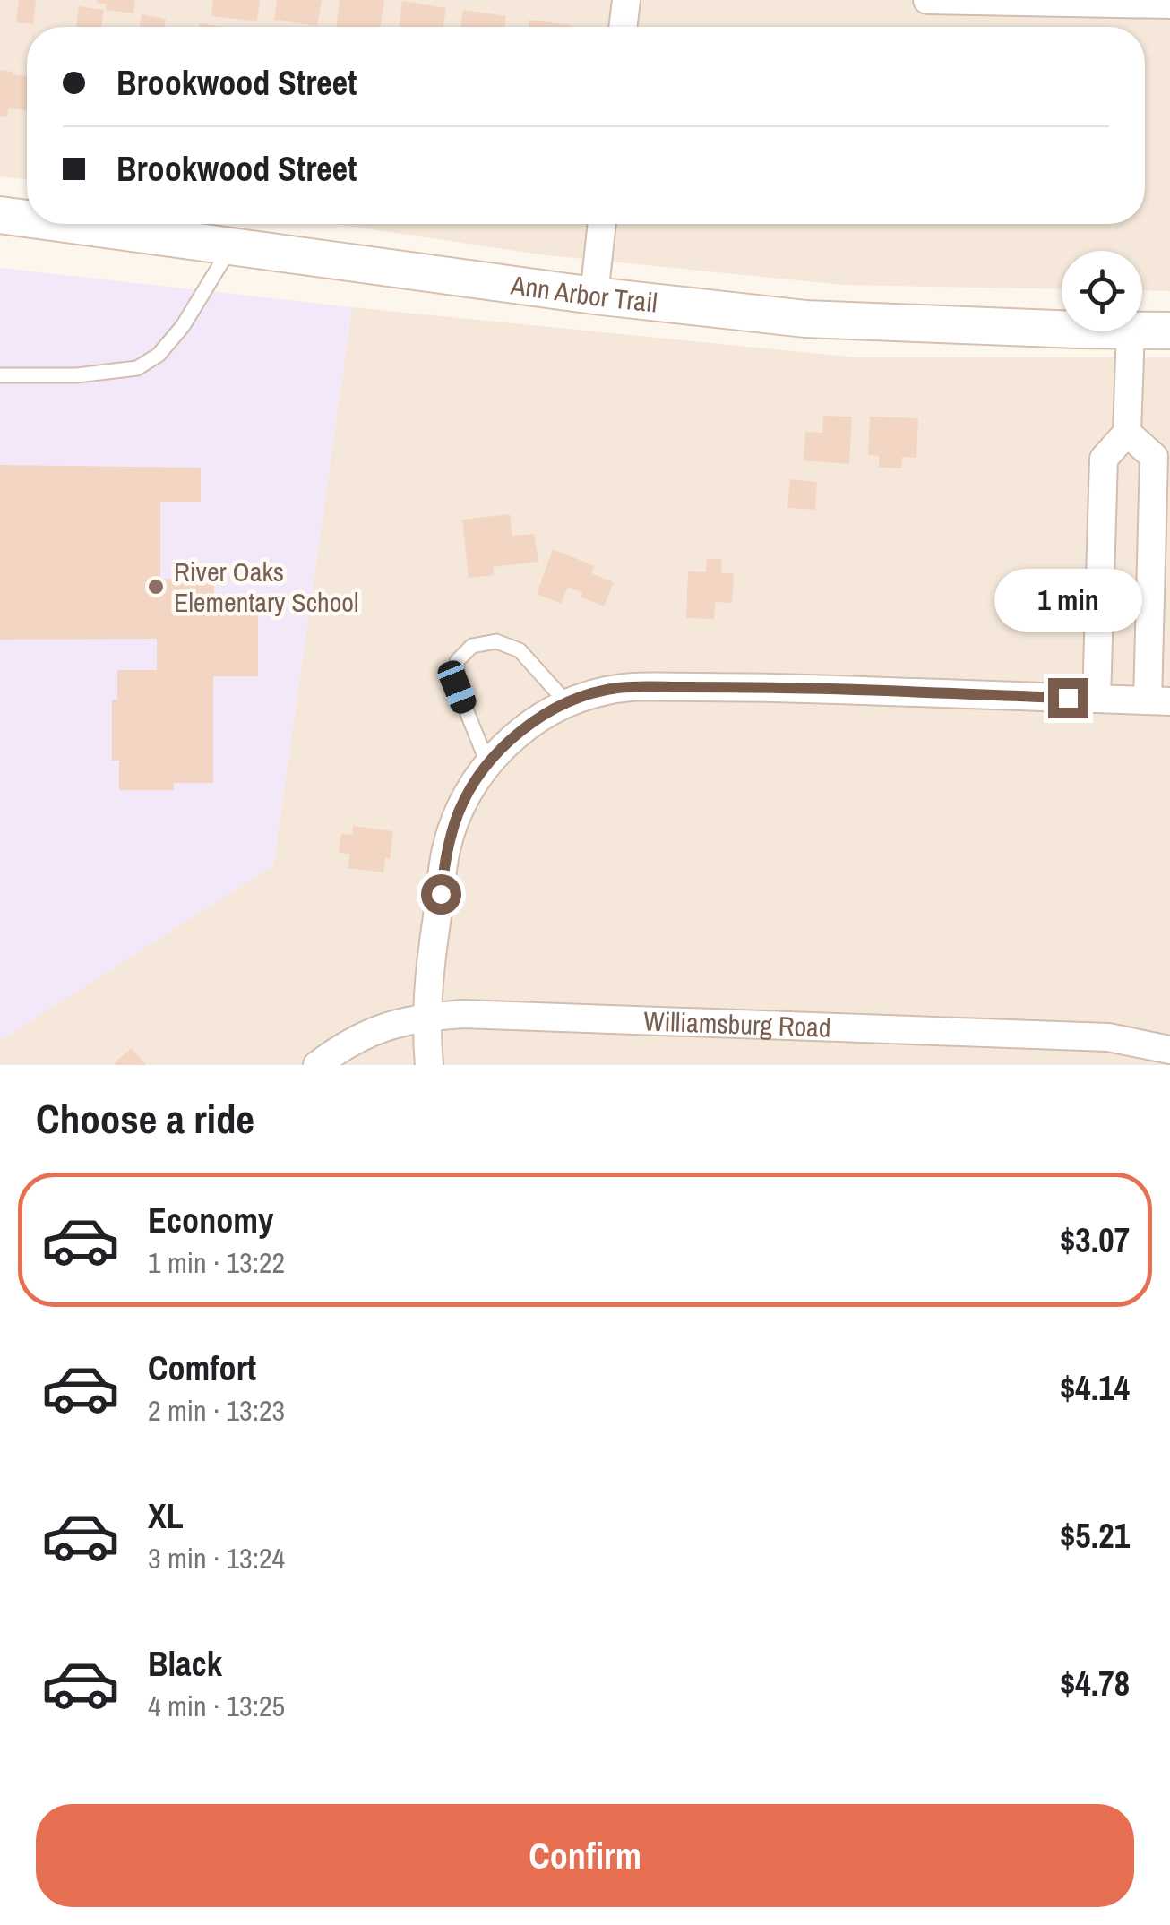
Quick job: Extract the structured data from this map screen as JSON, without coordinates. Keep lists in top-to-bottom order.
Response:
{
  "streets": {
    "street": ["Ann Arbor Trail", "Williamsburg Road"]
  },
  "places": ["River Oaks Elementary School"],
  "page": {
    "banner": ["Brookwood Street", "Brookwood Street"],
    "bubble": "1 min",
    "heading": "Choose a ride",
    "list": [
      {
        "name": "Economy",
        "note": "1 min · 13:22",
        "value": "$3.07"
      },
      {
        "name": "Comfort",
        "note": "2 min · 13:23",
        "value": "$4.14"
      },
      {
        "name": "XL",
        "note": "3 min · 13:24",
        "value": "$5.21"
      },
      {
        "name": "Black",
        "note": "4 min · 13:25",
        "value": "$4.78"
      }
    ],
    "buttons": "Confirm"
  }
}
